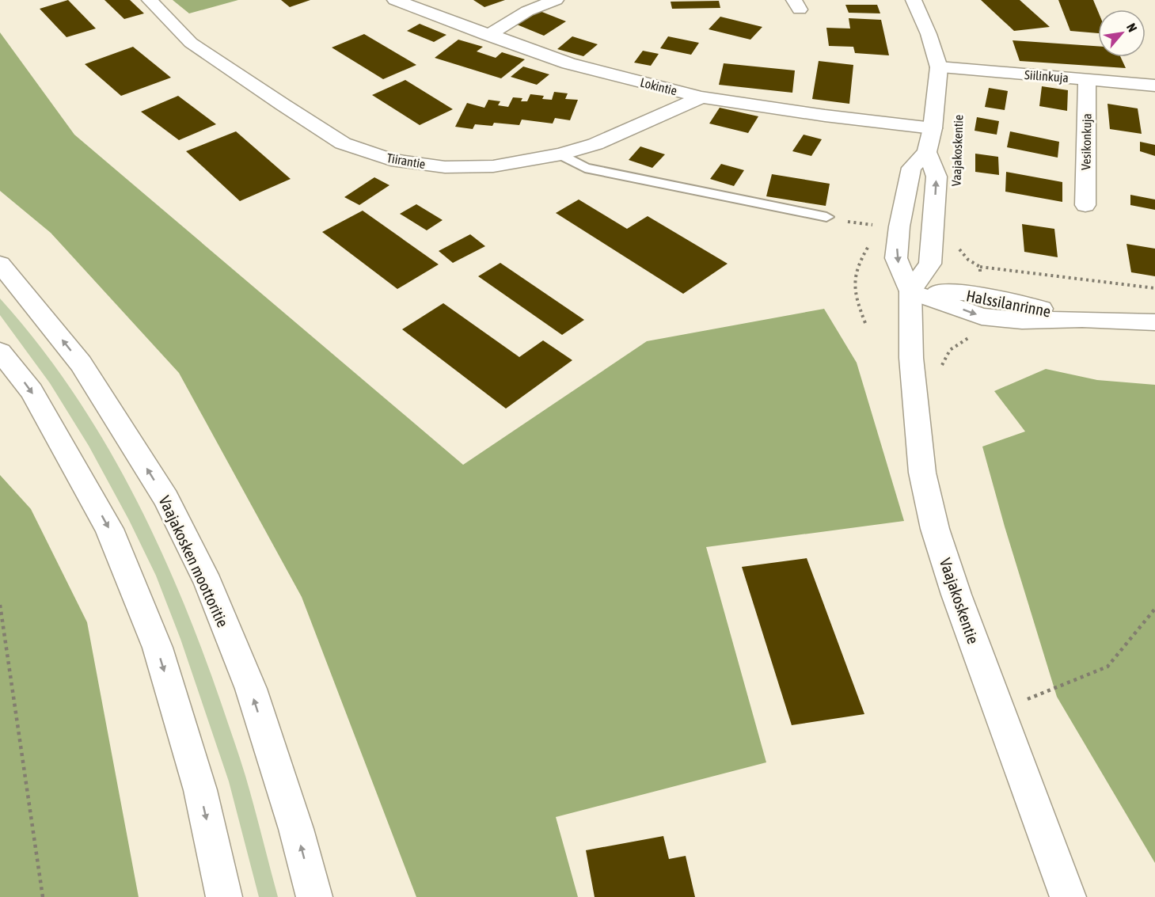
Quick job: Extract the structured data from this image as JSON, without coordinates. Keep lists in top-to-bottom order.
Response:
{
  "streets": {
    "main road": [
      "Siilinkuja",
      "Lokintie",
      "Vesikonkuja",
      "Vaajakoskentie",
      "Tiirantie",
      "Halssilanrinne",
      "Vaajakosken moottoritie"
    ]
  },
  "crossings": [
    ["Siilinkuja", "Vesikonkuja"],
    ["Siilinkuja", "Vaajakoskentie"],
    ["Lokintie", "Vaajakoskentie"],
    ["Lokintie", "Tiirantie"],
    ["Vaajakoskentie", "Halssilanrinne"]
  ],
  "north": "top right"
}
